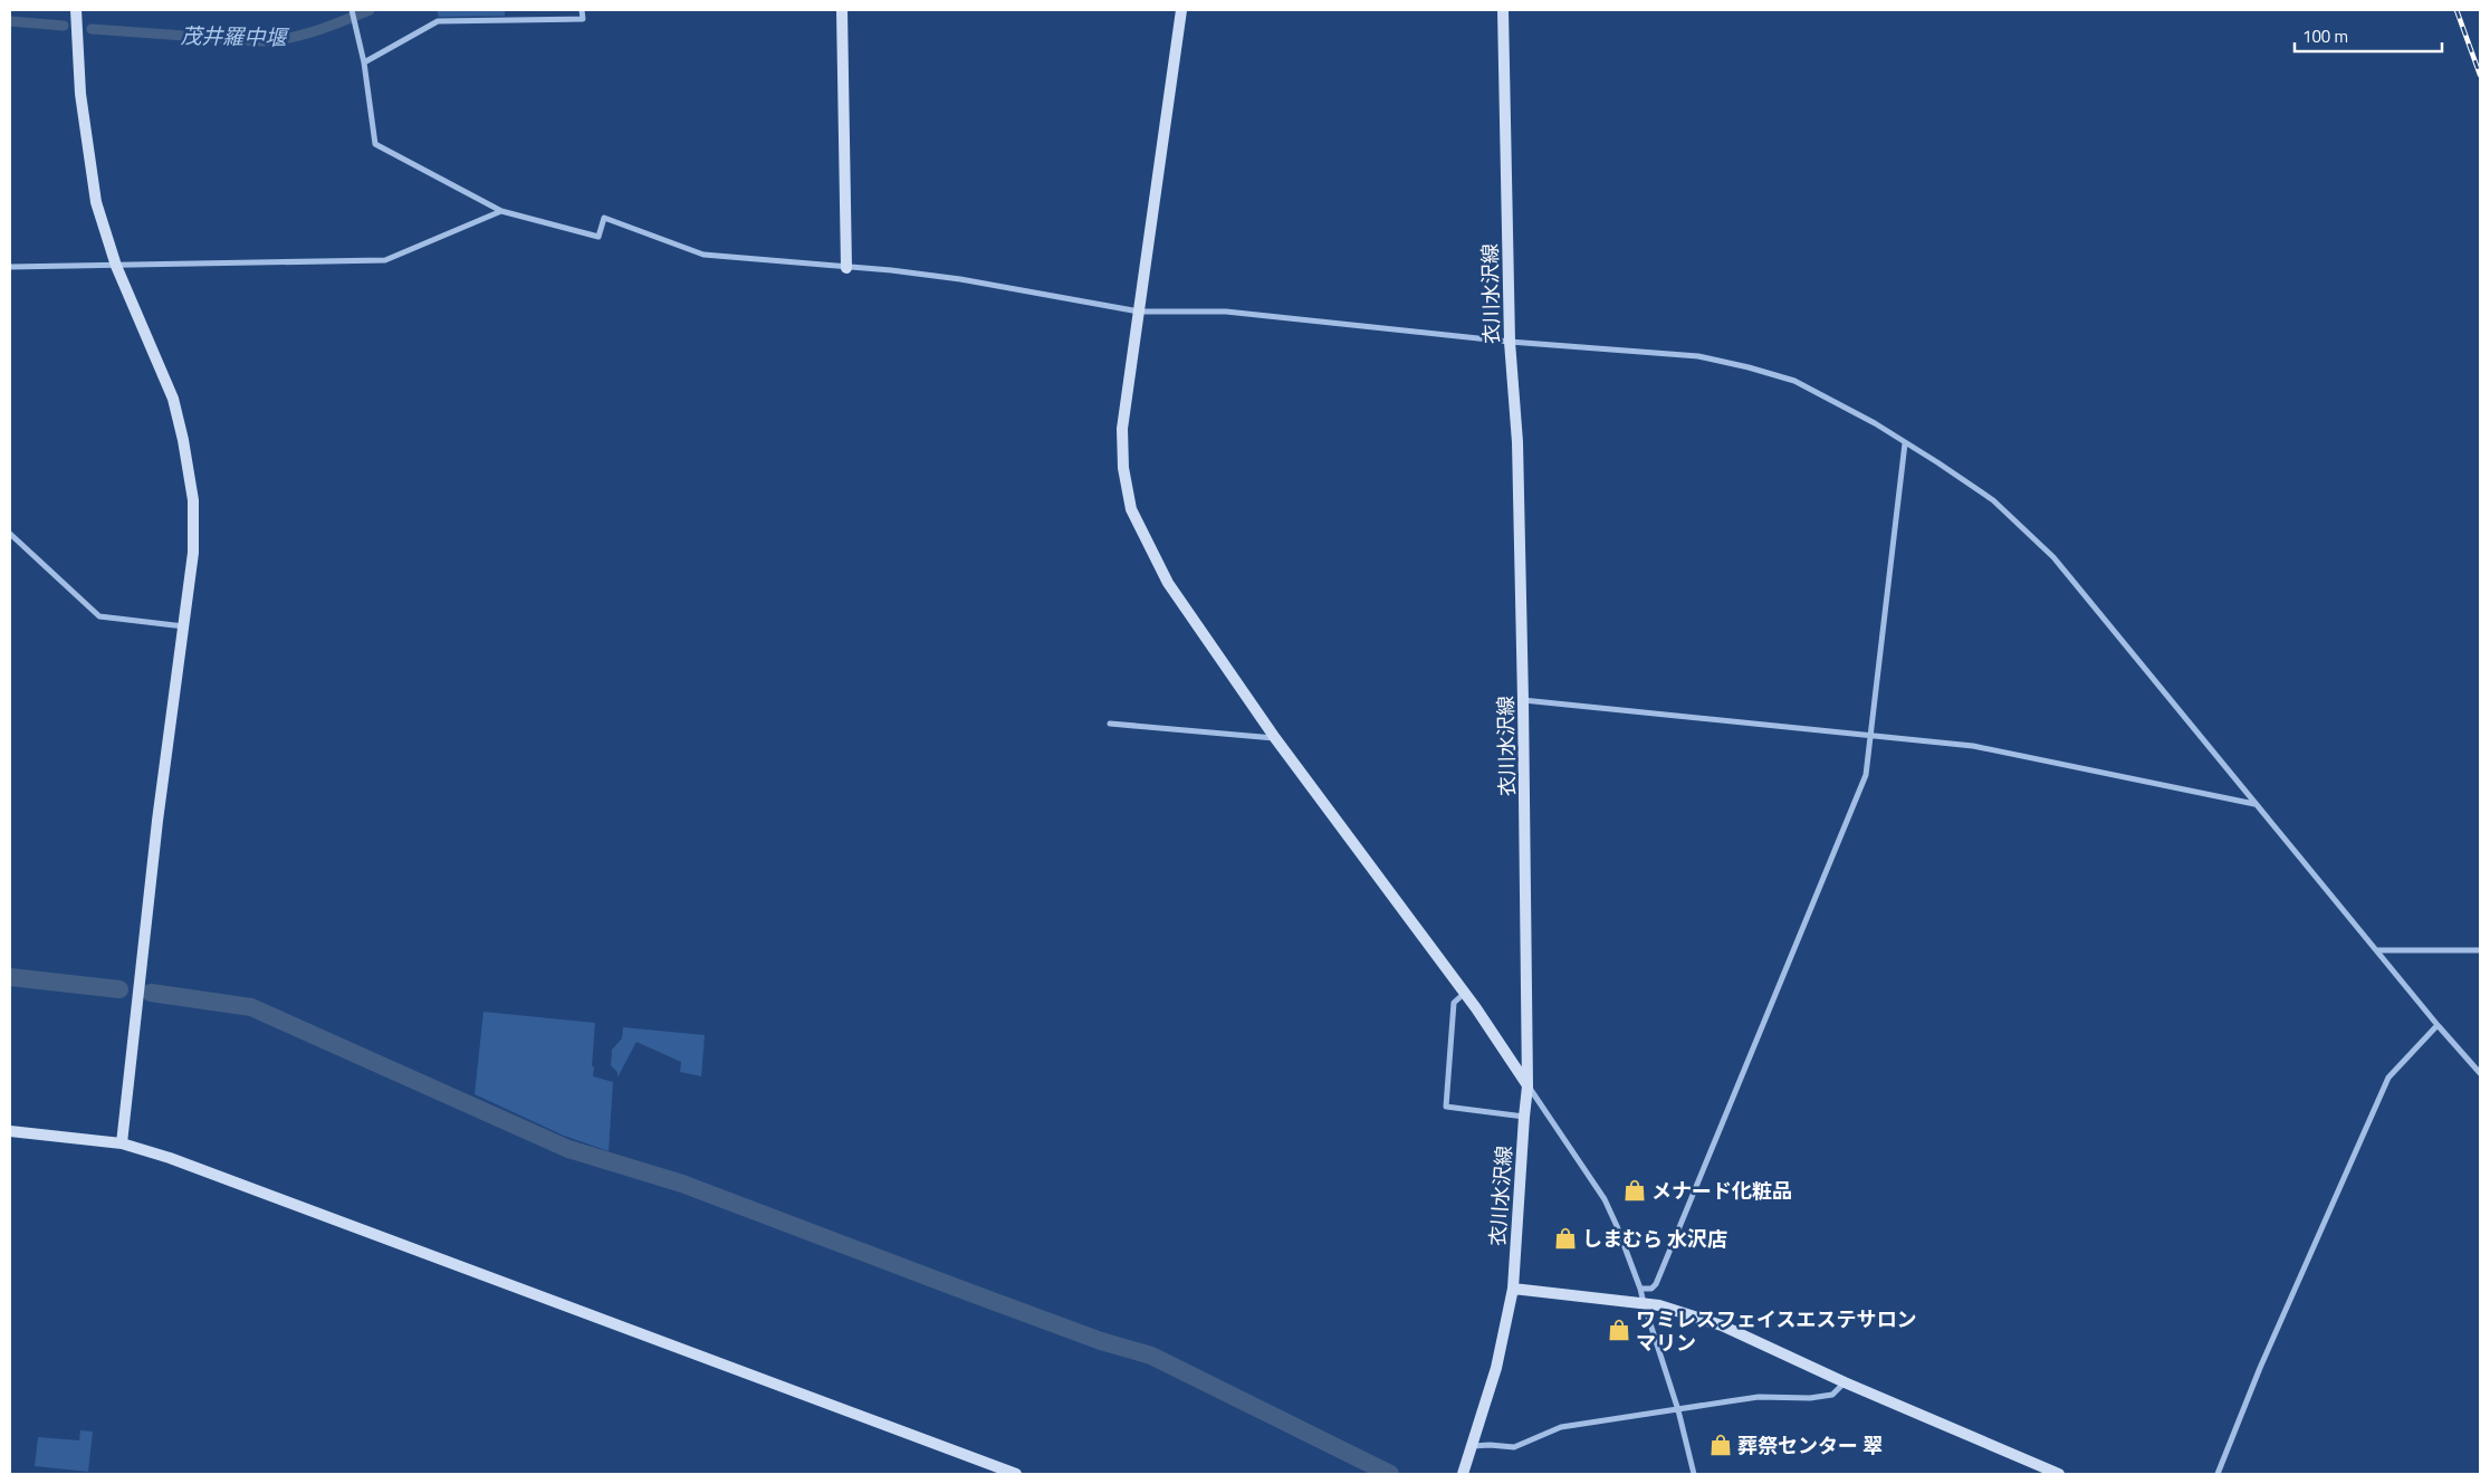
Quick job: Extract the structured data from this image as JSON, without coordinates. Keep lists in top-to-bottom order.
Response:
{
  "streets": {
    "street": ["衣川水沢線"]
  },
  "water": ["茂井羅中堰"],
  "places": {
    "shop": [
      "メナード化粧品",
      "しまむら 水沢店",
      "ワミレスフェイスエステサロン マリン",
      "葬祭センター 翠"
    ]
  },
  "scale_bar": "100 m"
}
